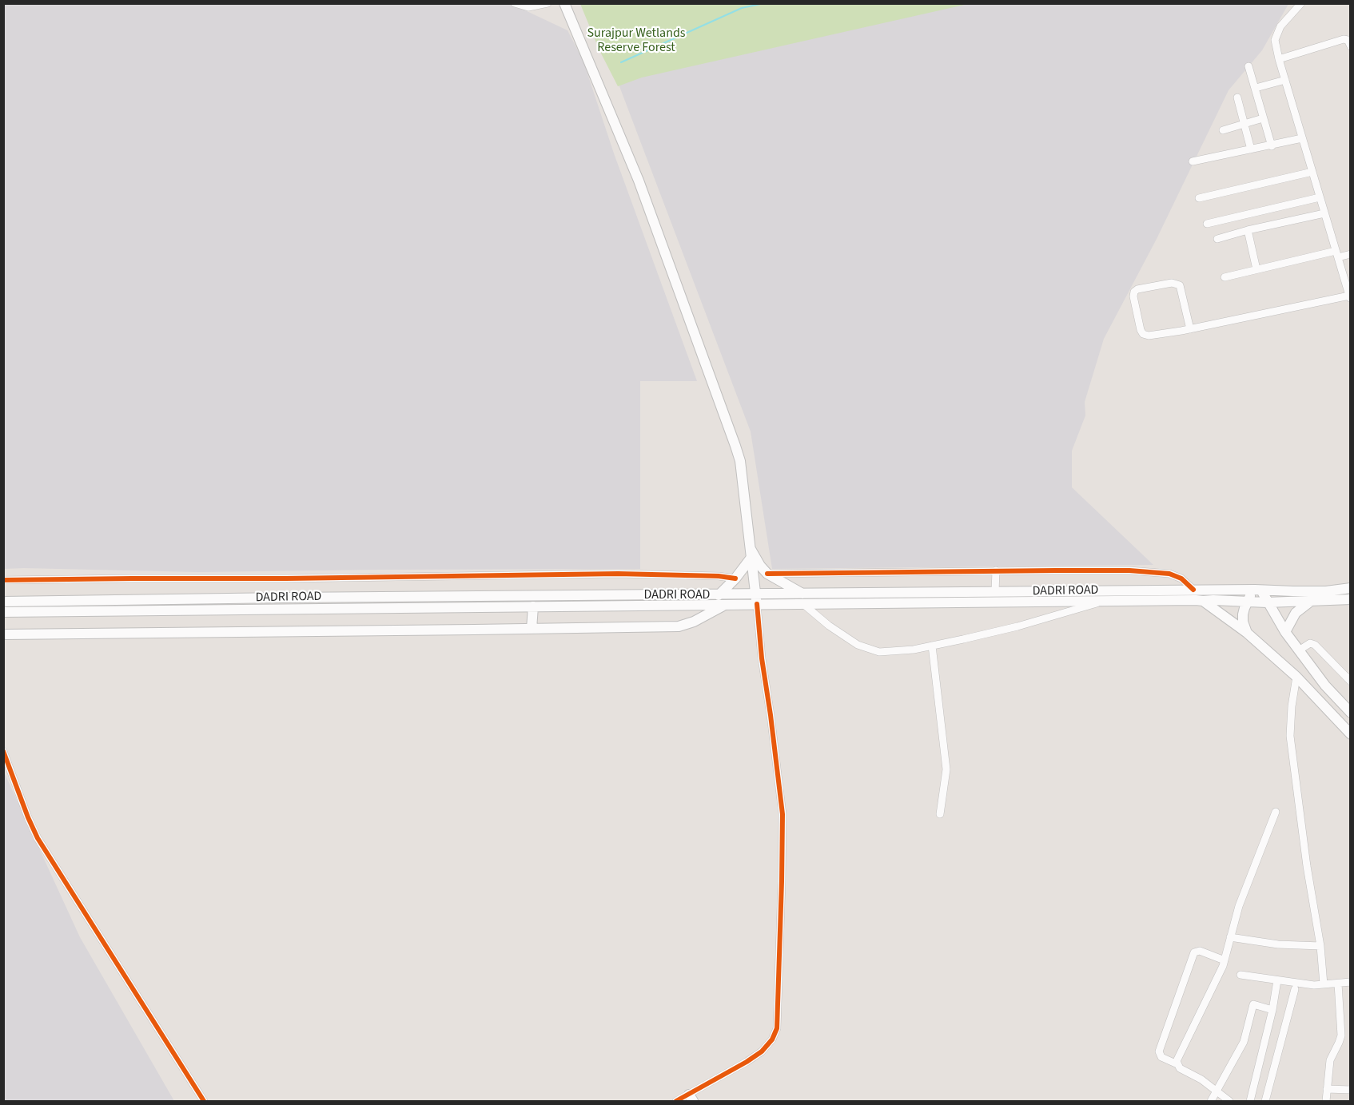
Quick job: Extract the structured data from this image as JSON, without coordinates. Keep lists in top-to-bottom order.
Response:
{
  "streets": {
    "main road": ["DADRI ROAD"]
  },
  "parks": ["Surajpur Wetlands Reserve Forest"]
}
